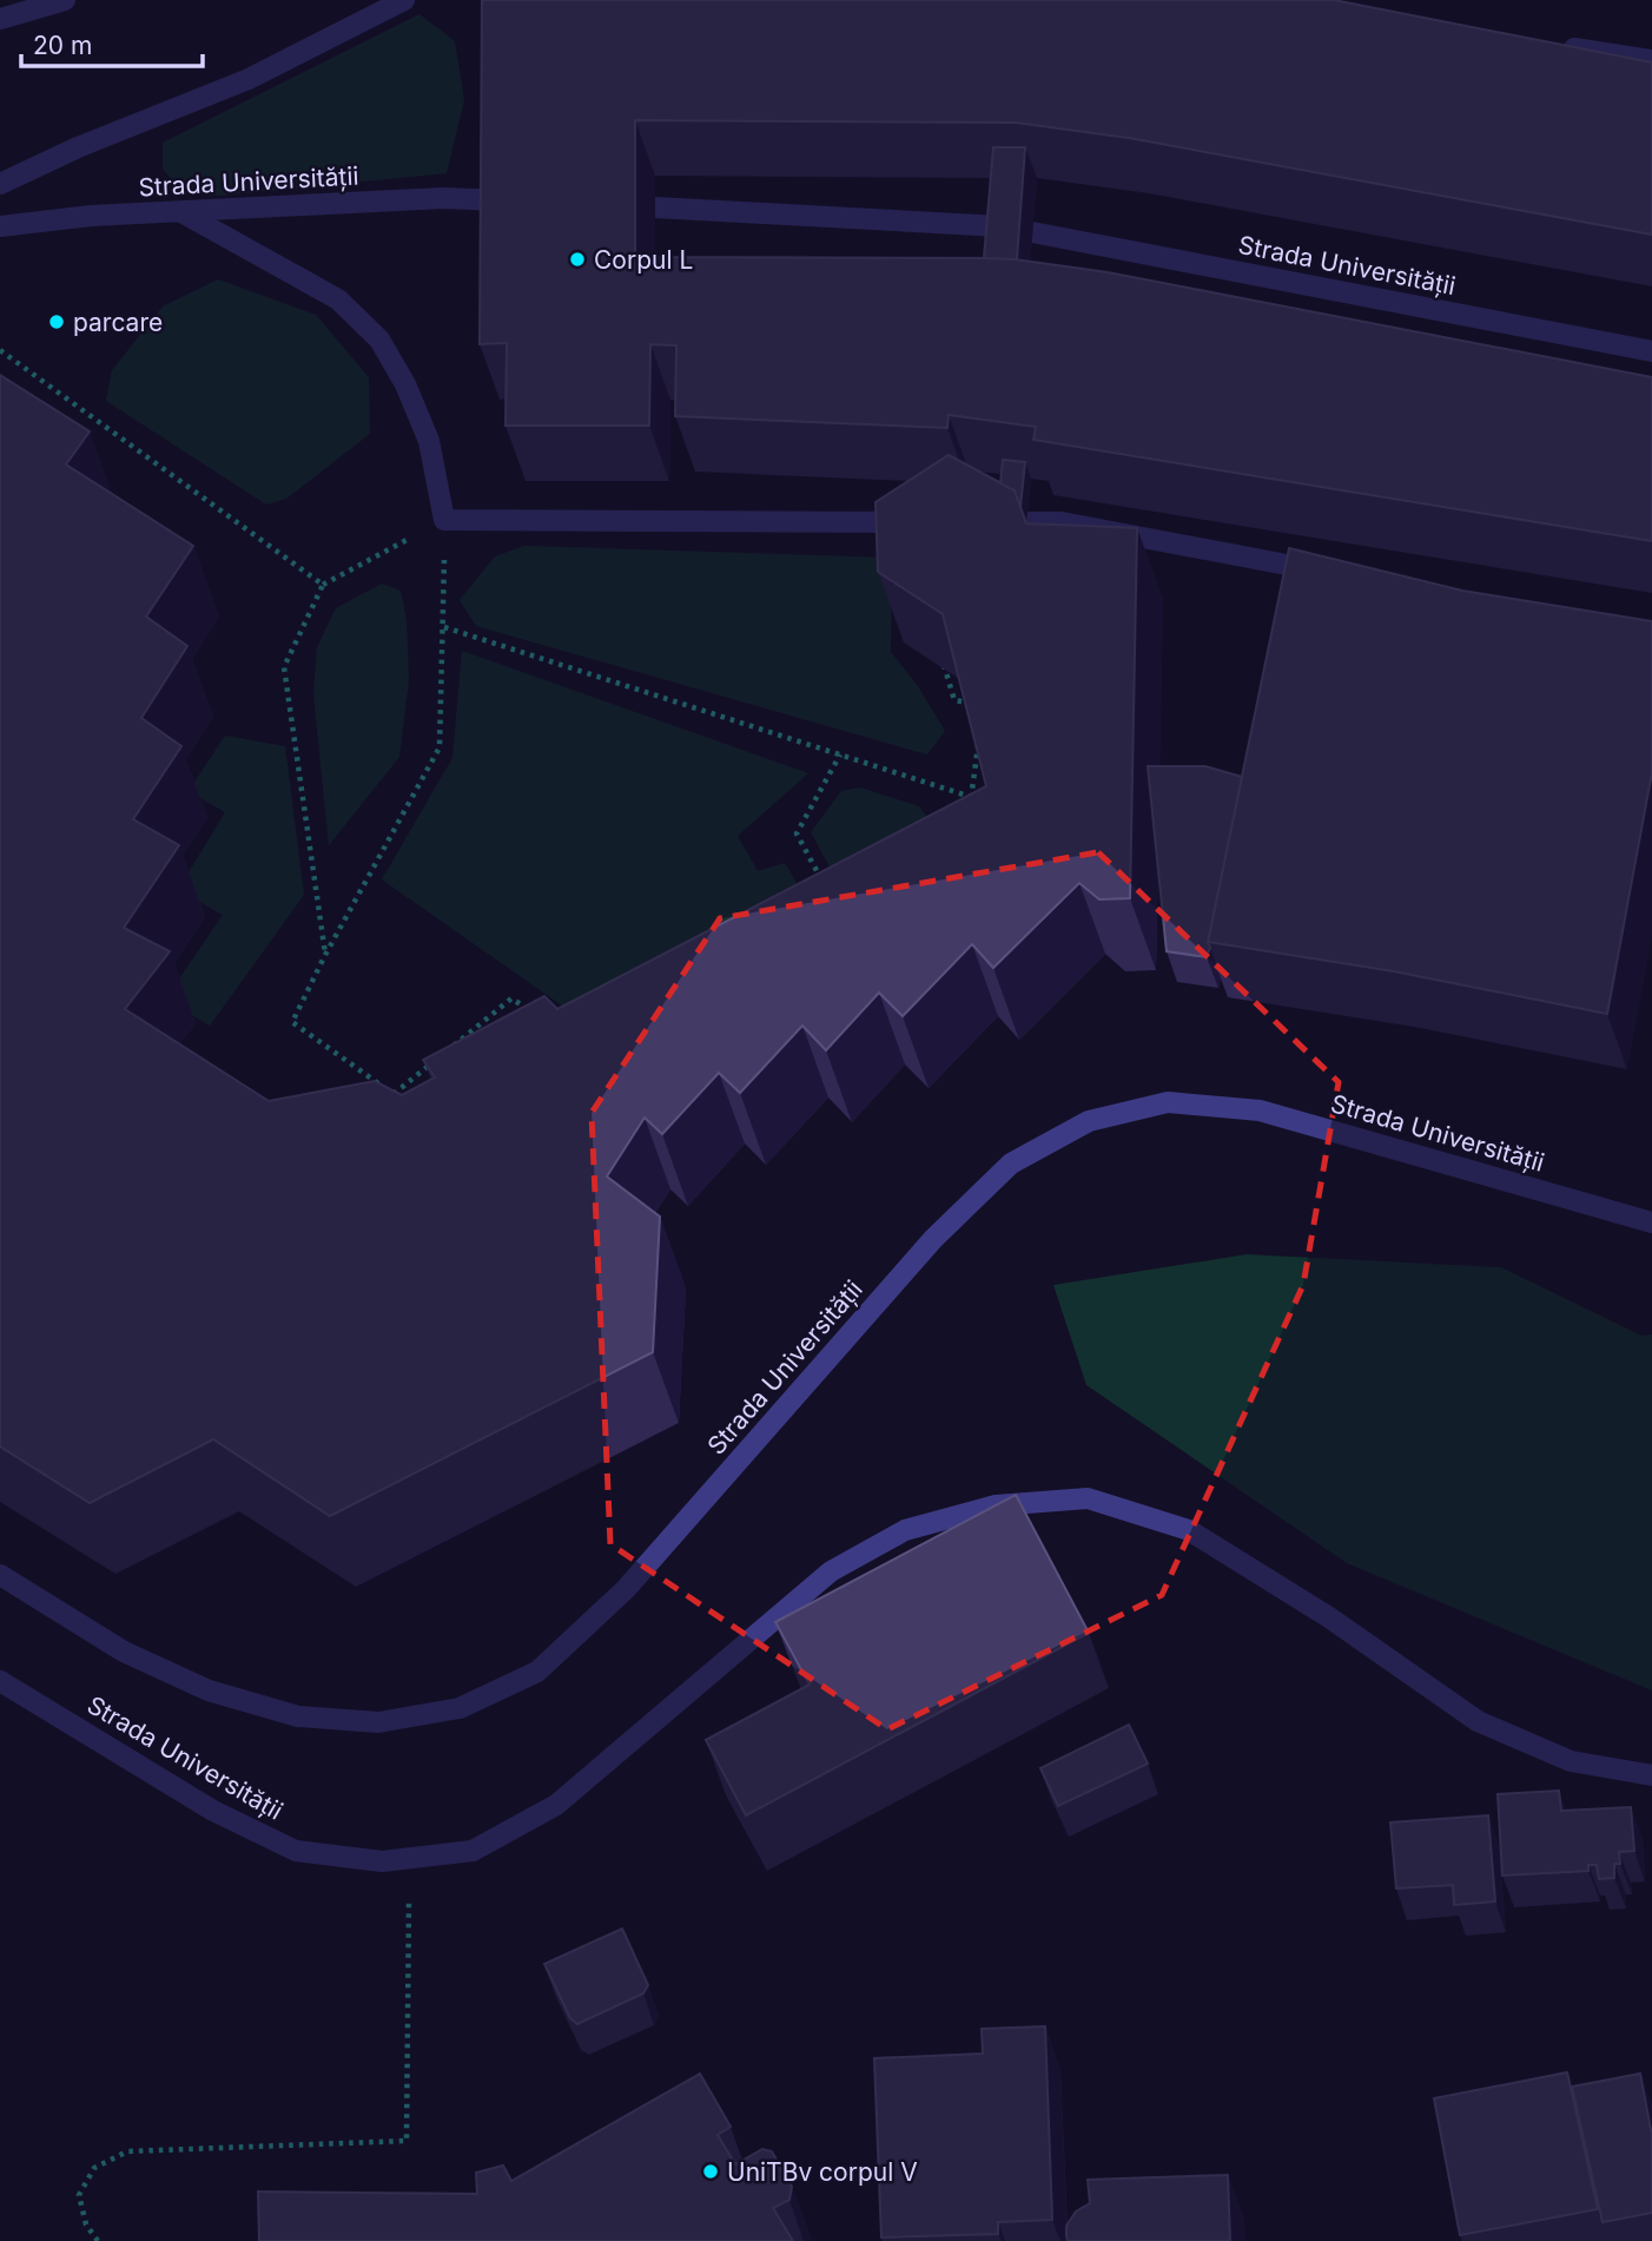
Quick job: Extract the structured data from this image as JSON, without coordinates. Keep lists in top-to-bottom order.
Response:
{
  "streets": {
    "street": ["Strada Universității"]
  },
  "places": ["Corpul L", "parcare", "UniTBv corpul V"],
  "scale_bar": "20 m"
}
